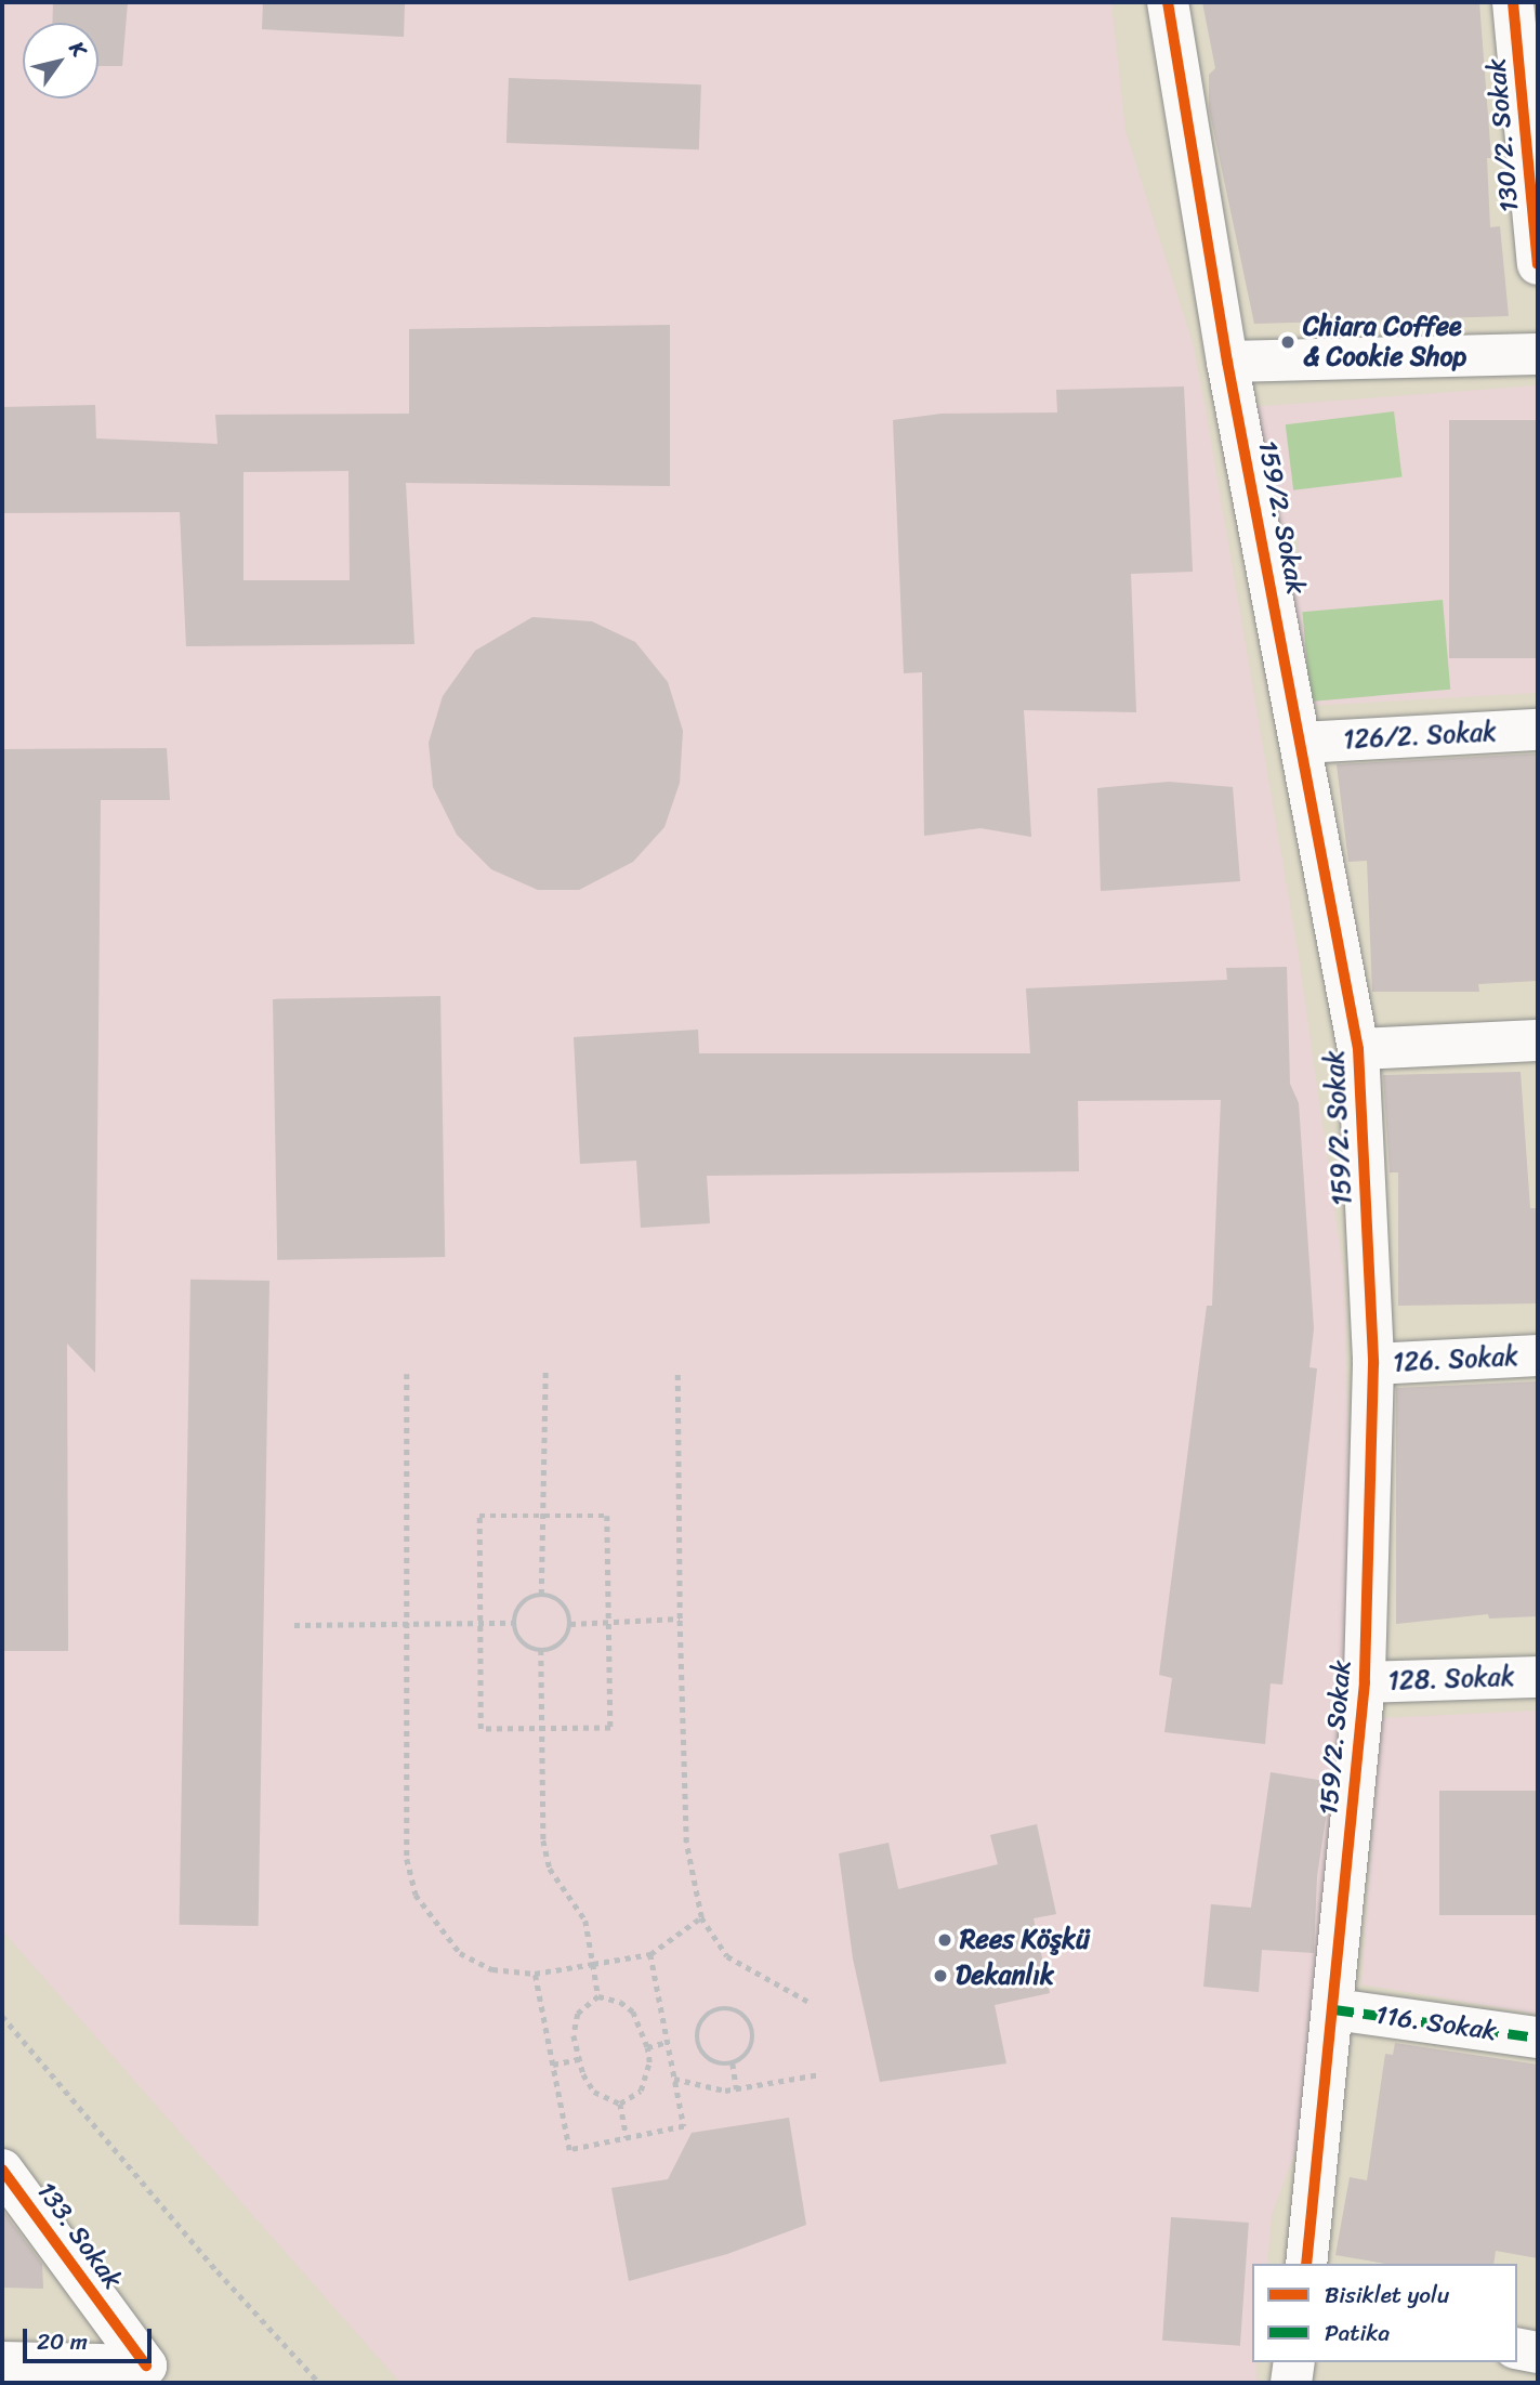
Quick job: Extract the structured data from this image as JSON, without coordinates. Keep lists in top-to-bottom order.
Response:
{
  "streets": {
    "street": [
      "130/2. Sokak",
      "159/2. Sokak",
      "126/2. Sokak",
      "126. Sokak",
      "128. Sokak",
      "116. Sokak",
      "133. Sokak"
    ]
  },
  "crossings": [
    ["159/2. Sokak", "126/2. Sokak"],
    ["159/2. Sokak", "126. Sokak"],
    ["159/2. Sokak", "128. Sokak"],
    ["159/2. Sokak", "116. Sokak"]
  ],
  "places": ["Chiara Coffee & Cookie Shop", "Rees Köşkü", "Dekanlık"],
  "legend": ["Bisiklet yolu", "Patika"],
  "scale_bar": "20 m",
  "north": "top right"
}
